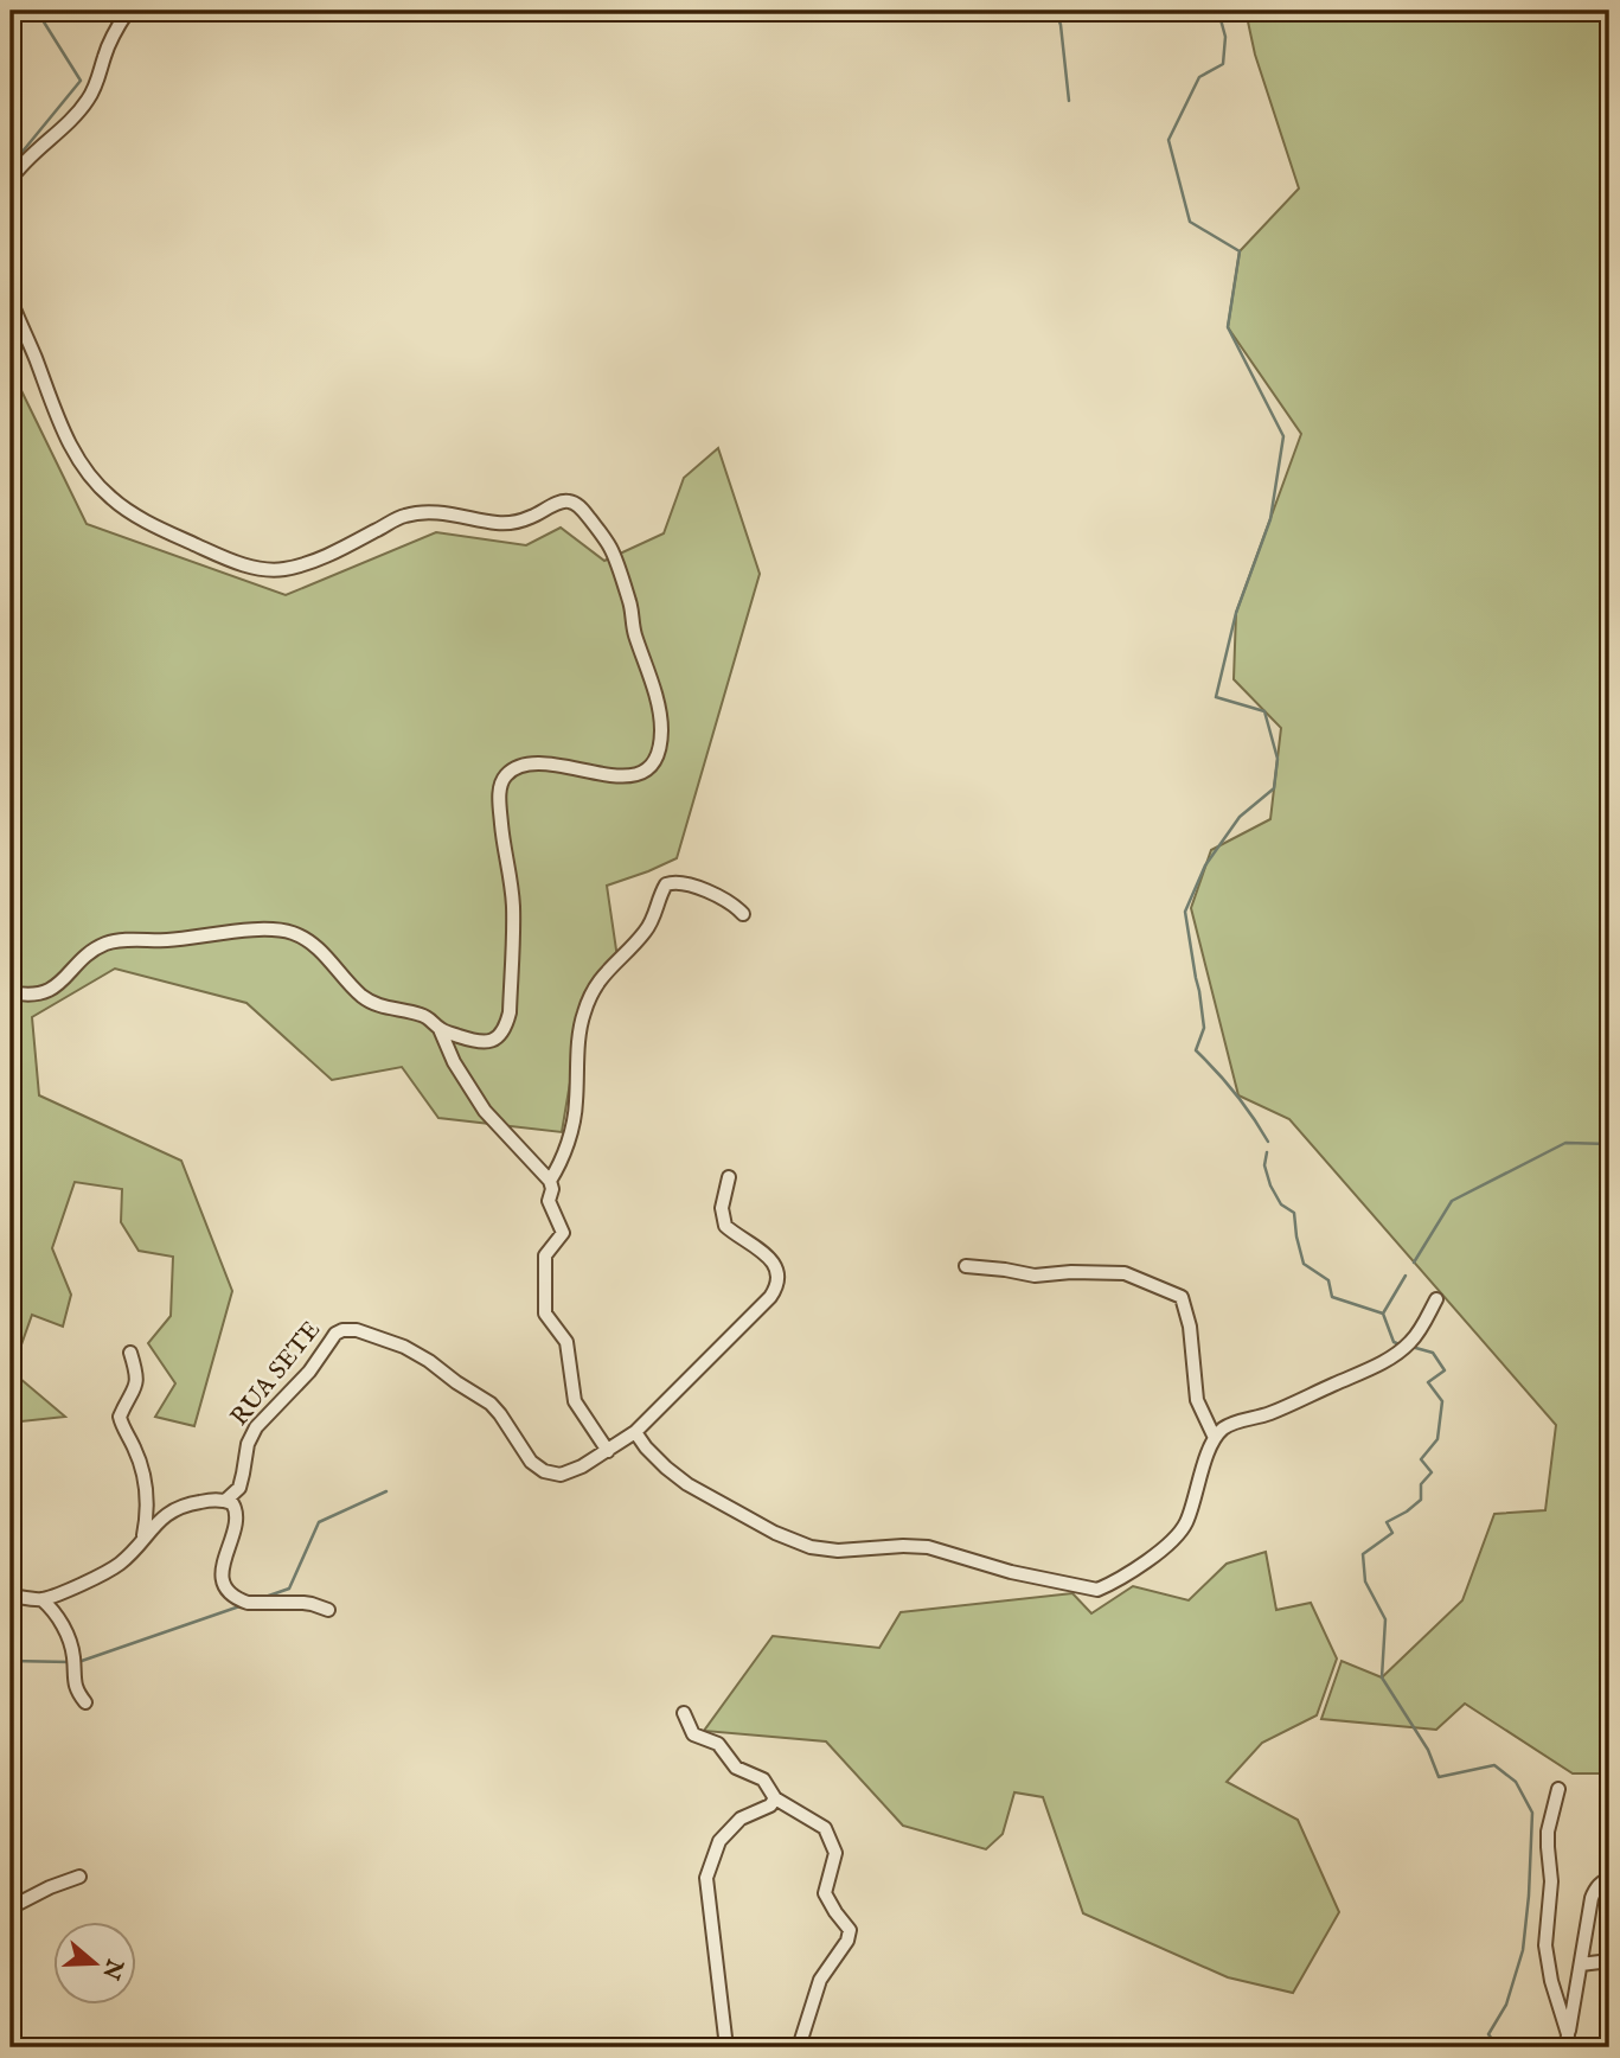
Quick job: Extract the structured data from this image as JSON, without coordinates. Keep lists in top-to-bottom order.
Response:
{
  "streets": {
    "street": ["RUA SETE"]
  },
  "north": "right"
}
